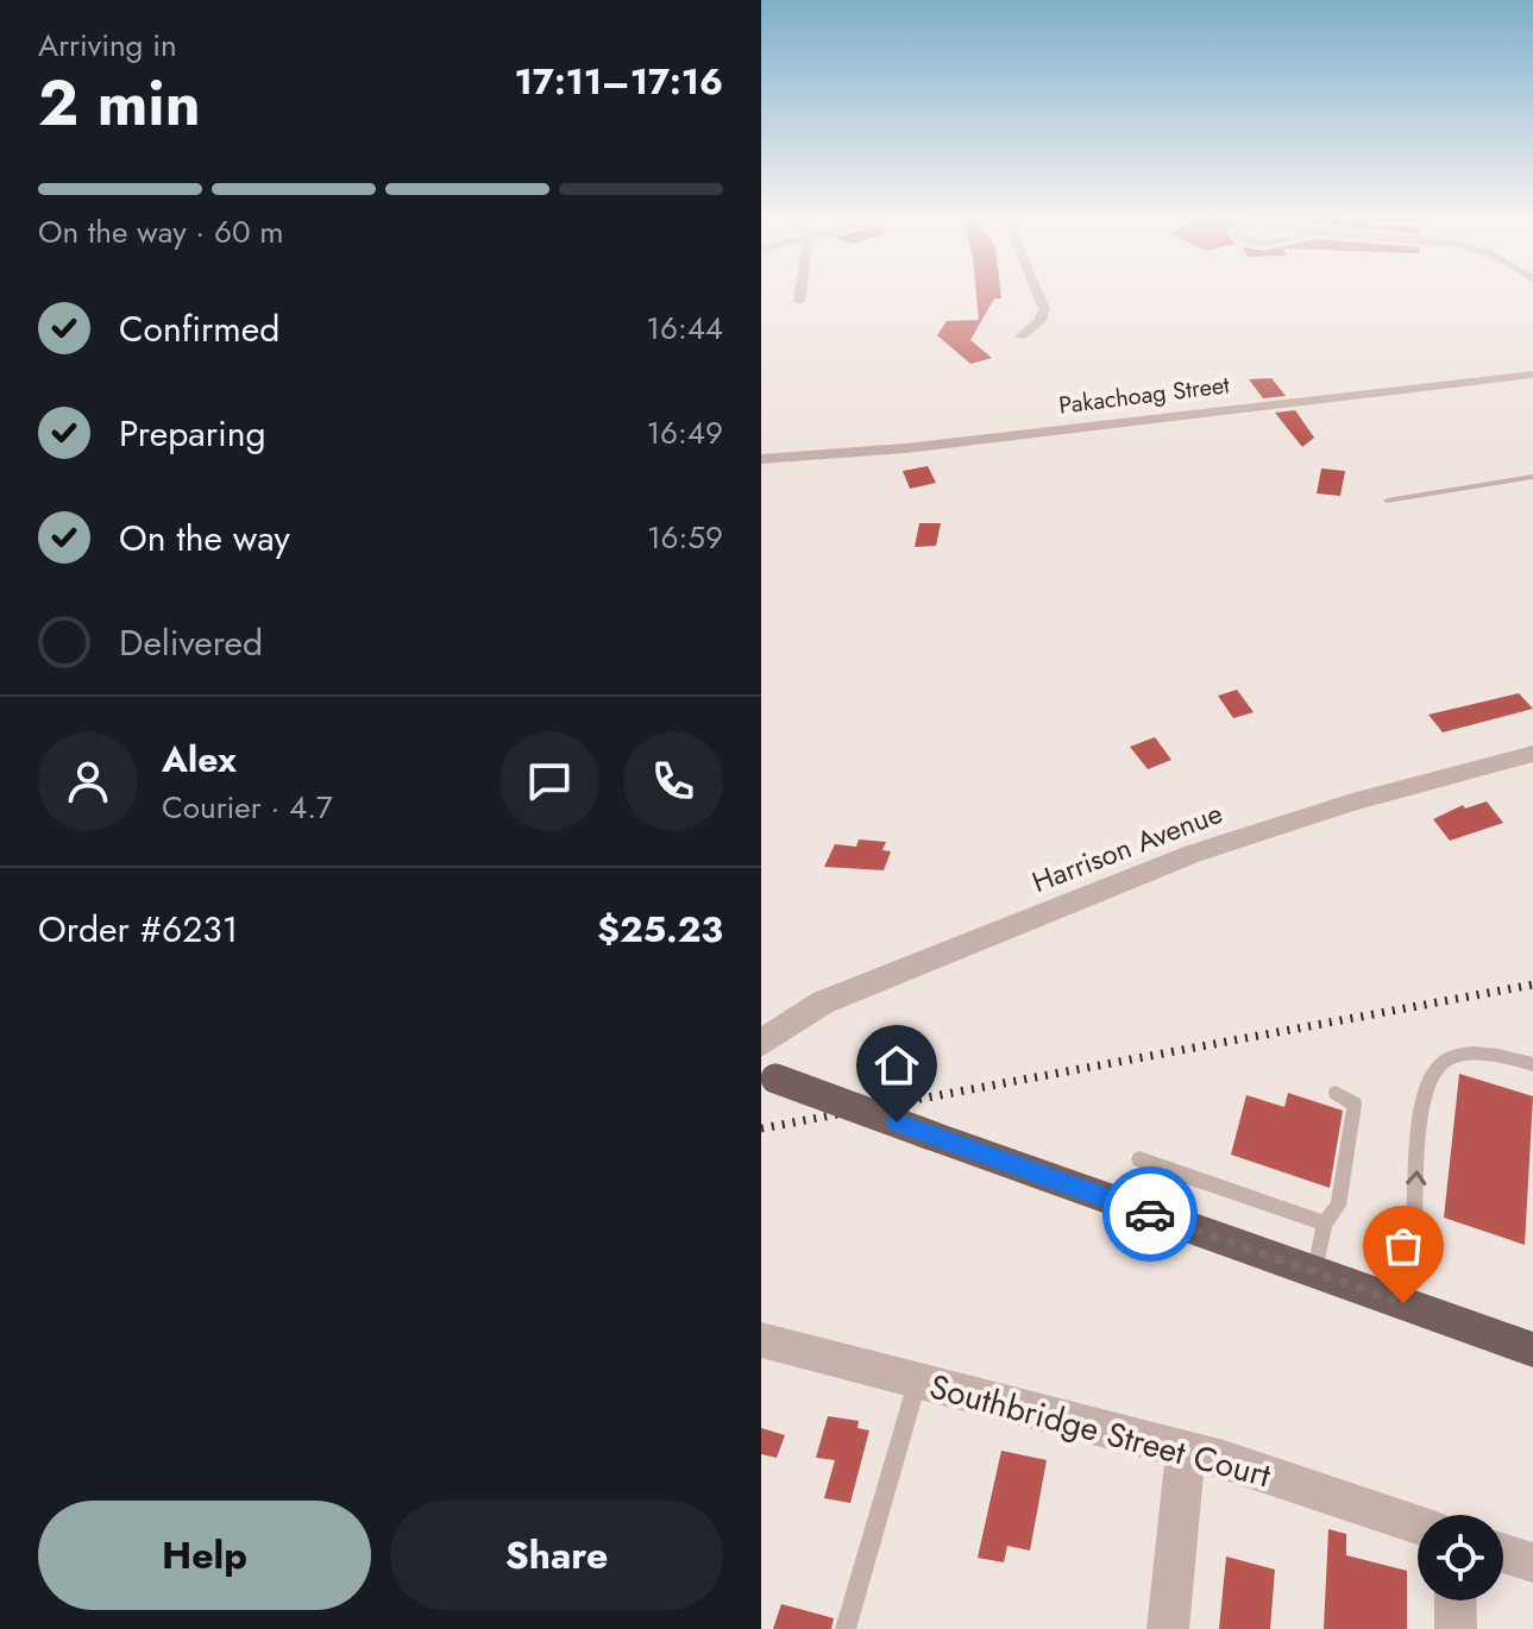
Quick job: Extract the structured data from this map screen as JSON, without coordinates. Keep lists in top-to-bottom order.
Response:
{
  "streets": {
    "street": ["Pakachoag Street", "Harrison Avenue", "Southbridge Street Court"]
  },
  "page": {
    "heading": ["2 min", "Arriving in", "17:11–17:16"],
    "panel": [
      "Alex",
      "Courier · 4.7",
      "Order #6231",
      "$25.23"
    ],
    "bar": "On the way · 60 m",
    "list": [
      ["Confirmed", "16:44"],
      ["Preparing", "16:49"],
      ["On the way", "16:59"],
      "Delivered"
    ],
    "buttons": ["Help", "Share"]
  }
}
